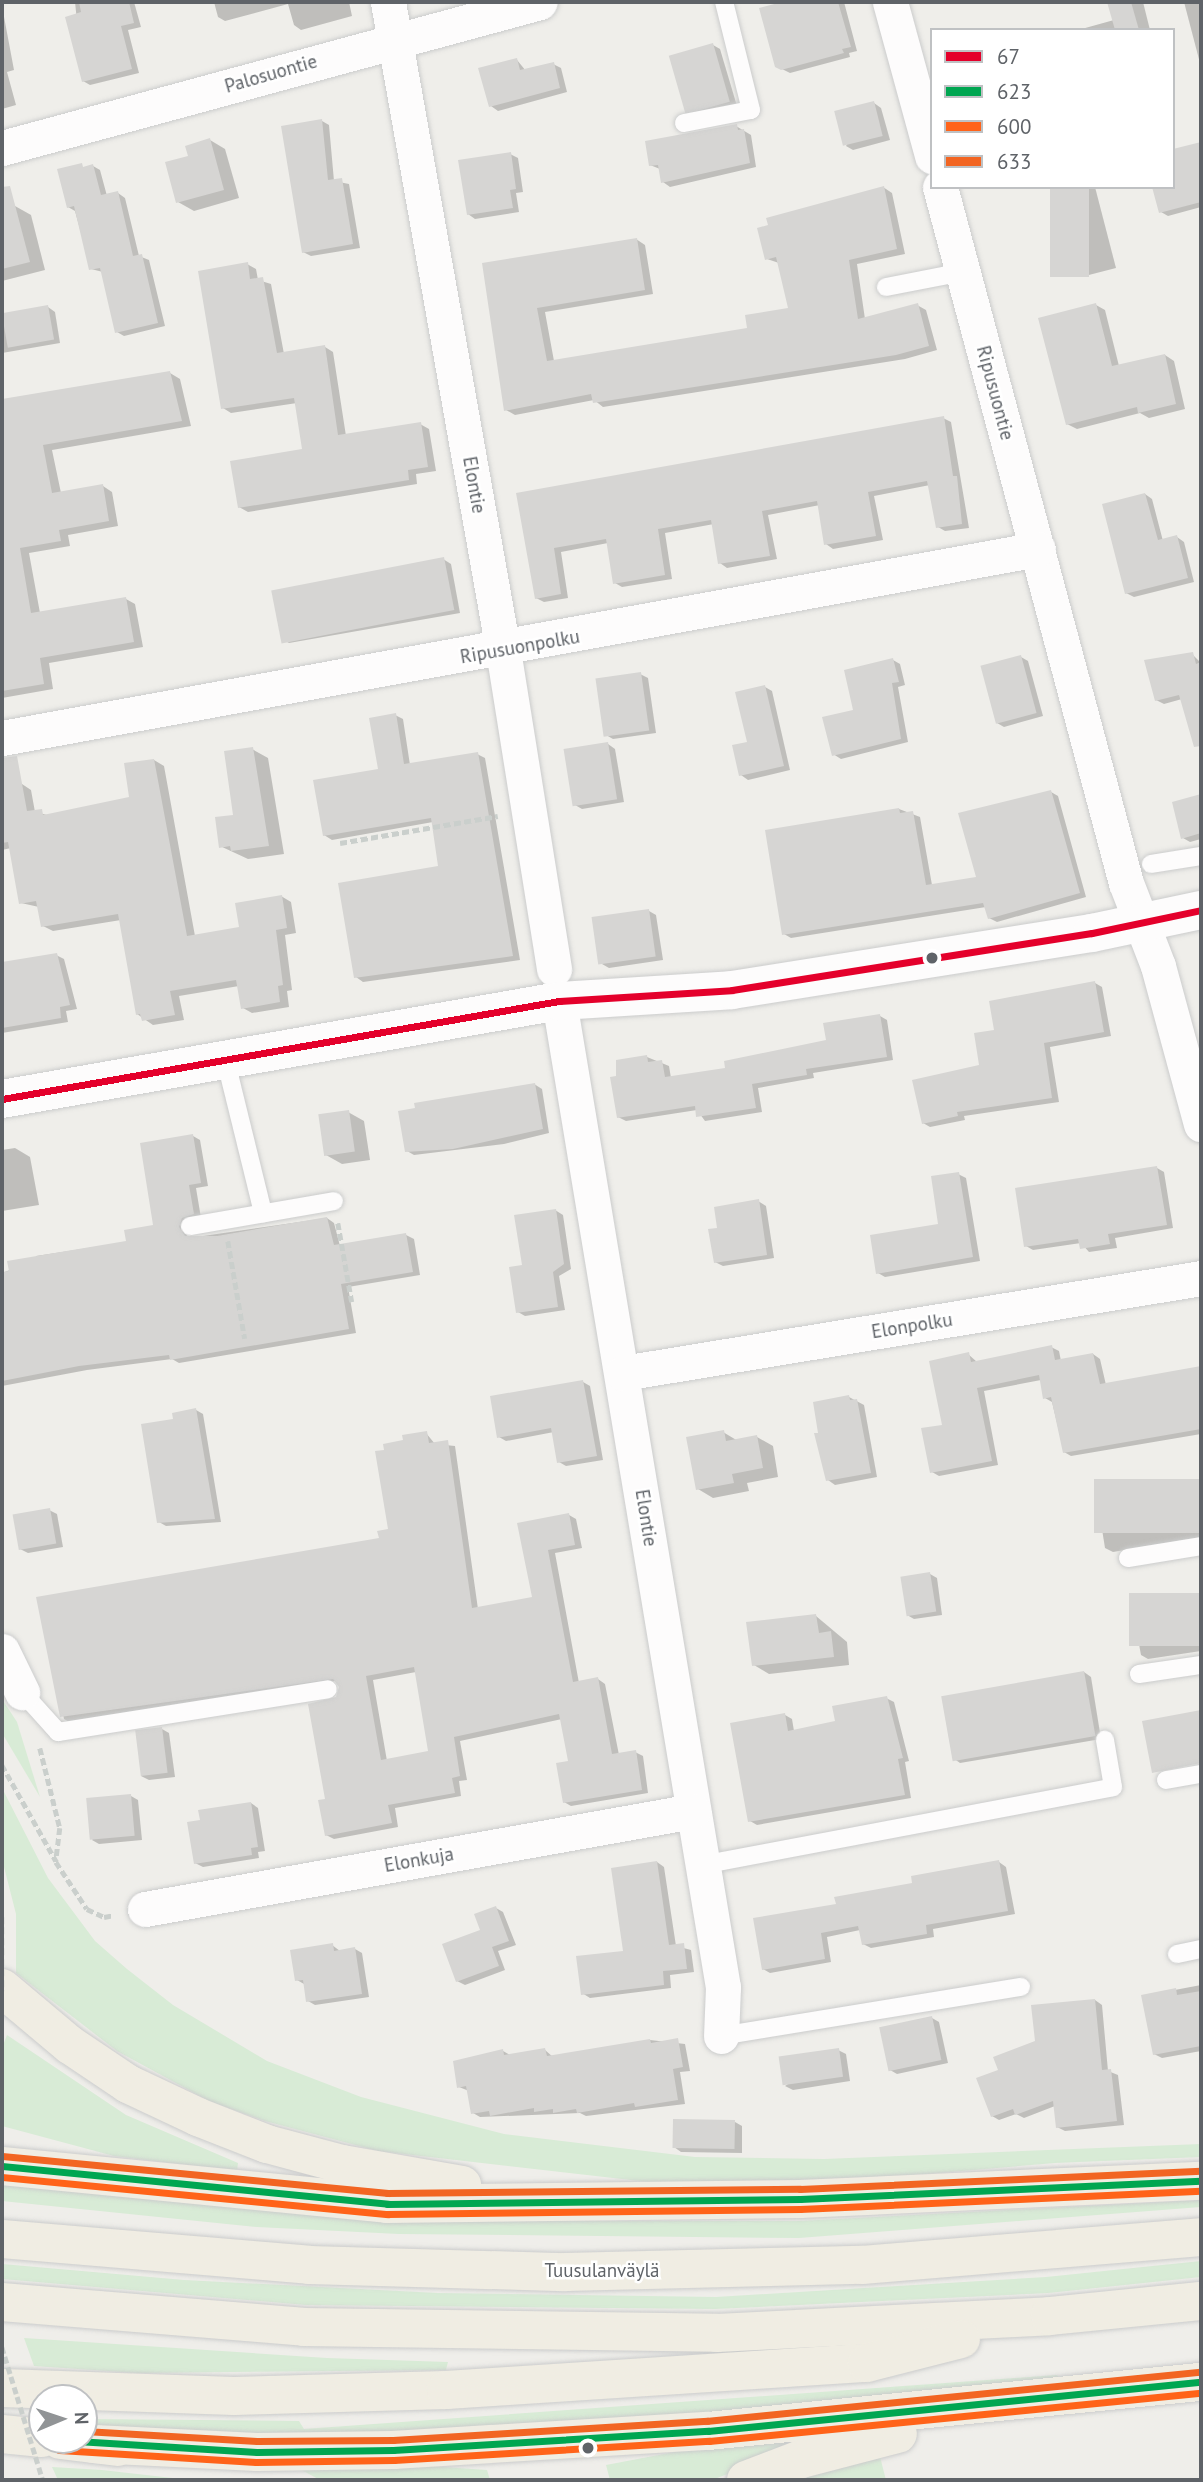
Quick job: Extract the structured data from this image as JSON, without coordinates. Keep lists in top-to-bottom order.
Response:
{
  "streets": {
    "highway": ["Tuusulanväylä"],
    "street": [
      "Palosuontie",
      "Ripusuontie",
      "Elontie",
      "Ripusuonpolku",
      "Elonpolku",
      "Elonkuja"
    ]
  },
  "crossings": [
    ["Palosuontie", "Elontie"],
    ["Ripusuontie", "Ripusuonpolku"],
    ["Elontie", "Ripusuonpolku"],
    ["Elontie", "Elonpolku"],
    ["Elontie", "Elonkuja"]
  ],
  "lines": [
    "transit line 67",
    "transit line 633",
    "transit line 623",
    "transit line 600"
  ],
  "legend": [
    "67",
    "623",
    "600",
    "633"
  ],
  "north": "right"
}
